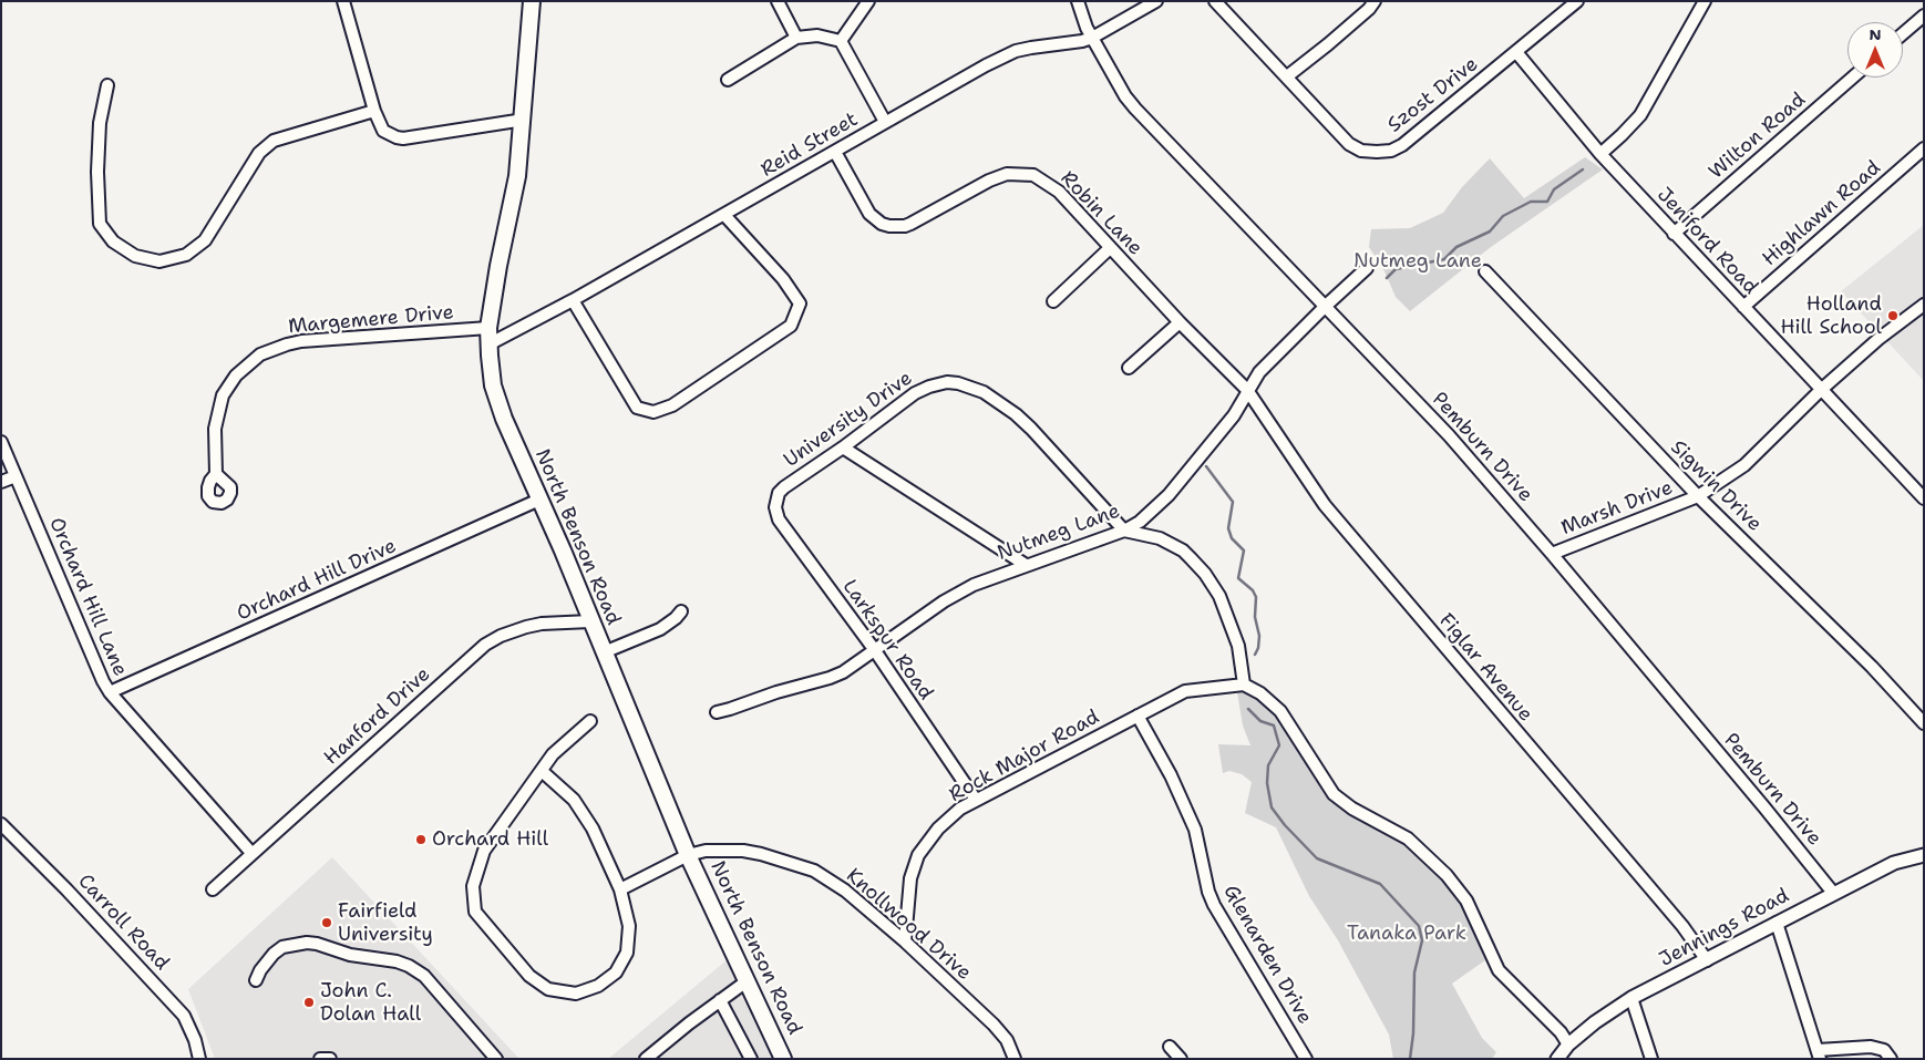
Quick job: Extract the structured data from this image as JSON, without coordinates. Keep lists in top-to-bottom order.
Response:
{
  "streets": {
    "main road": ["North Benson Road"],
    "street": [
      "Szost Drive",
      "Wilton Road",
      "Reid Street",
      "Robin Lane",
      "Highlawn Road",
      "Jeniford Road",
      "Margemere Drive",
      "University Drive",
      "Pemburn Drive",
      "Sigwin Drive",
      "Marsh Drive",
      "Nutmeg Lane",
      "Orchard Hill Drive",
      "Orchard Hill Lane",
      "Larkspur Road",
      "Figlar Avenue",
      "Hanford Drive",
      "Rock Major Road",
      "Carroll Road",
      "Knollwood Drive",
      "Jennings Road",
      "Glenarden Drive"
    ]
  },
  "crossings": [
    ["Szost Drive", "Jeniford Road"],
    ["Wilton Road", "Jeniford Road"],
    ["Reid Street", "Robin Lane"],
    ["Reid Street", "Pemburn Drive"],
    ["Reid Street", "North Benson Road"],
    ["Robin Lane", "Nutmeg Lane"],
    ["Robin Lane", "Figlar Avenue"],
    ["Highlawn Road", "Jeniford Road"],
    ["Jeniford Road", "Marsh Drive"],
    ["Margemere Drive", "North Benson Road"],
    ["University Drive", "Nutmeg Lane"],
    ["University Drive", "Larkspur Road"],
    ["Pemburn Drive", "Marsh Drive"],
    ["Pemburn Drive", "Nutmeg Lane"],
    ["Pemburn Drive", "Jennings Road"],
    ["Sigwin Drive", "Marsh Drive"],
    ["Nutmeg Lane", "Larkspur Road"],
    ["Nutmeg Lane", "Figlar Avenue"],
    ["North Benson Road", "Orchard Hill Drive"],
    ["North Benson Road", "Hanford Drive"],
    ["North Benson Road", "Knollwood Drive"],
    ["Orchard Hill Drive", "Orchard Hill Lane"],
    ["Orchard Hill Lane", "Hanford Drive"],
    ["Larkspur Road", "Rock Major Road"],
    ["Figlar Avenue", "Jennings Road"],
    ["Rock Major Road", "Knollwood Drive"],
    ["Rock Major Road", "Glenarden Drive"]
  ],
  "parks": ["Nutmeg Lane", "Tanaka Park"],
  "places": [
    "Holland Hill School",
    "Orchard Hill",
    "Fairfield University",
    "John C. Dolan Hall"
  ],
  "north": "top"
}
